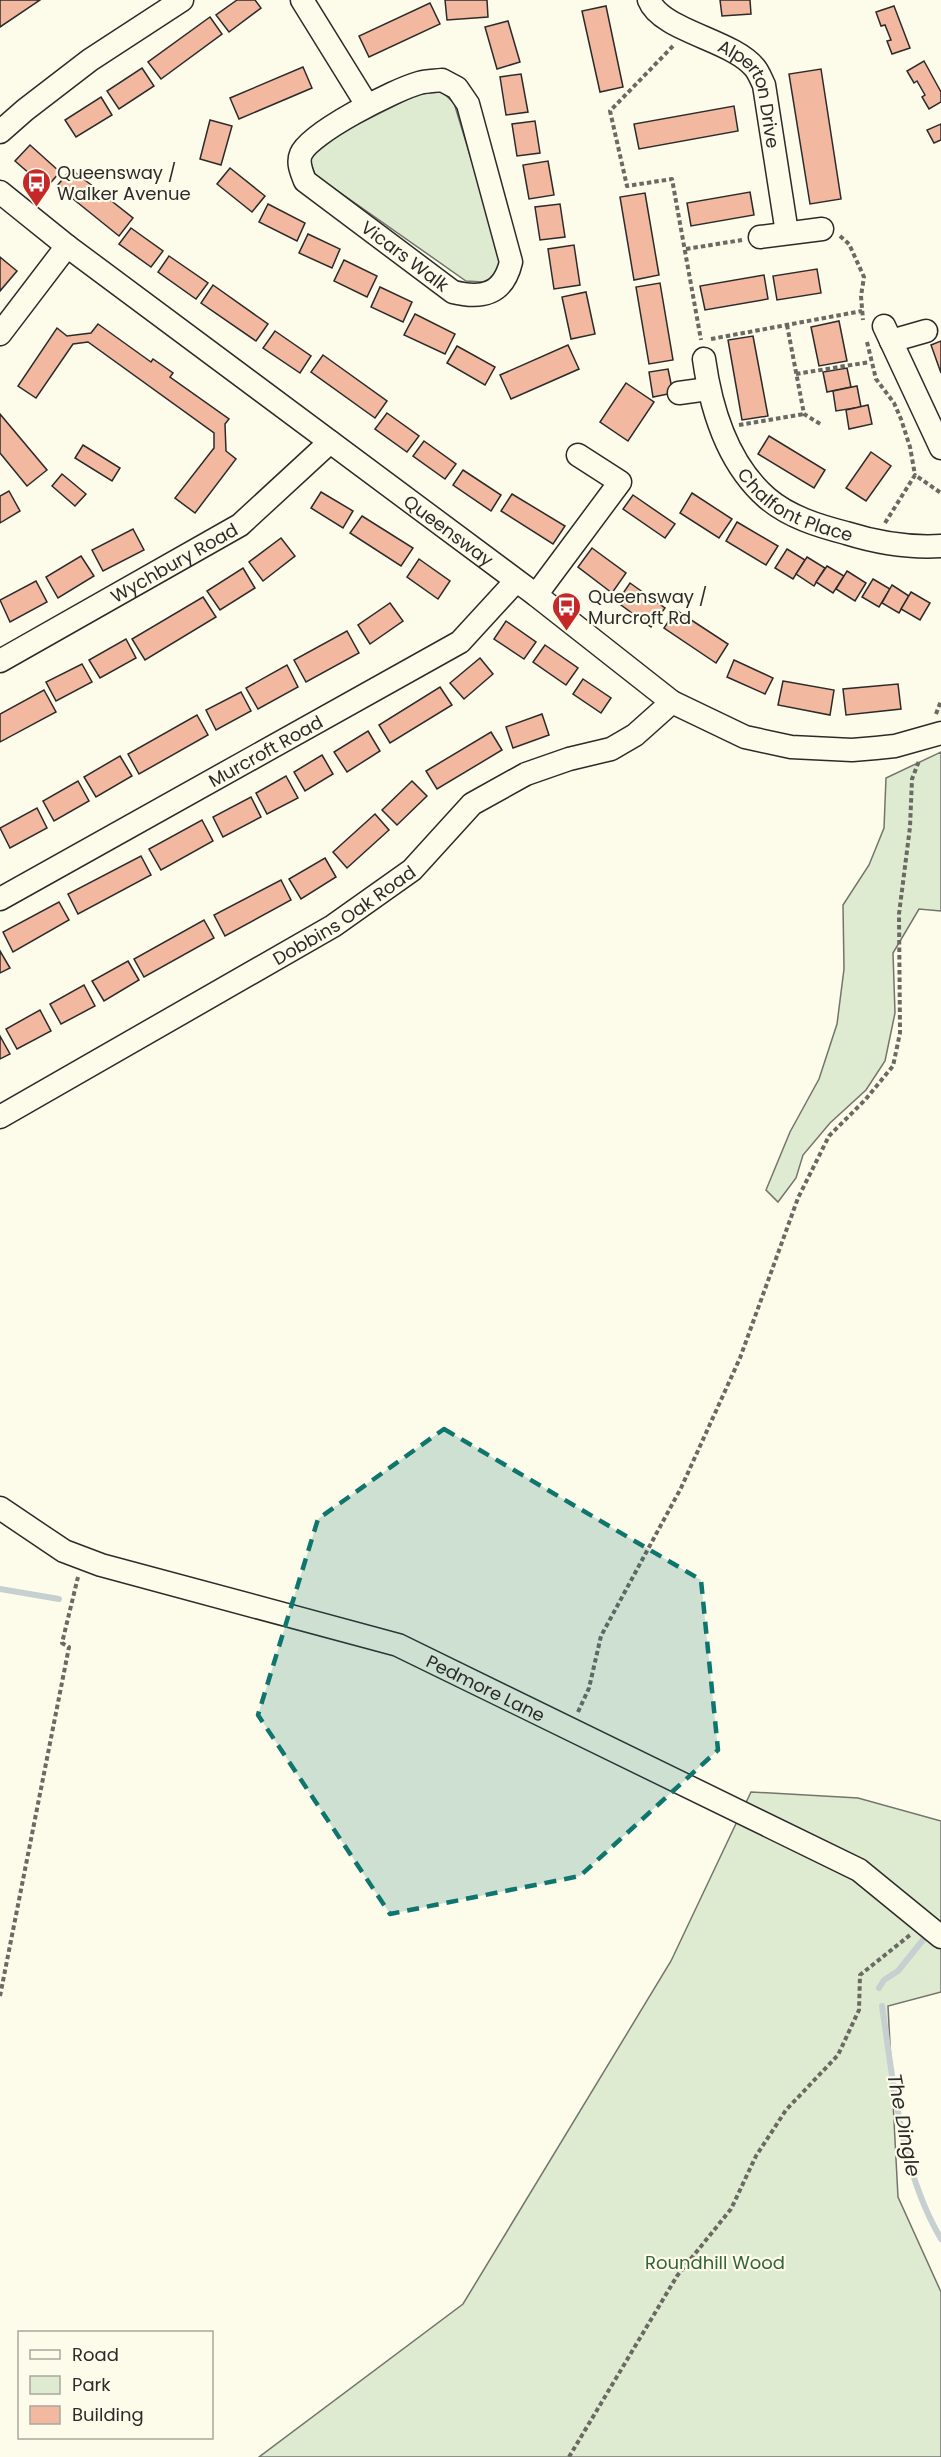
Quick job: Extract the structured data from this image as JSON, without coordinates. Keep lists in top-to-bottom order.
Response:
{
  "streets": {
    "street": [
      "Alperton Drive",
      "Vicars Walk",
      "Chalfont Place",
      "Queensway",
      "Wychbury Road",
      "Murcroft Road",
      "Dobbins Oak Road",
      "Pedmore Lane"
    ]
  },
  "crossings": [
    ["Queensway", "Wychbury Road"],
    ["Queensway", "Murcroft Road"],
    ["Queensway", "Dobbins Oak Road"]
  ],
  "water": ["The Dingle"],
  "parks": ["Roundhill Wood"],
  "places": {
    "bus stop": ["Queensway / Walker Avenue", "Queensway / Murcroft Rd"]
  },
  "legend": ["Road", "Park", "Building"]
}
